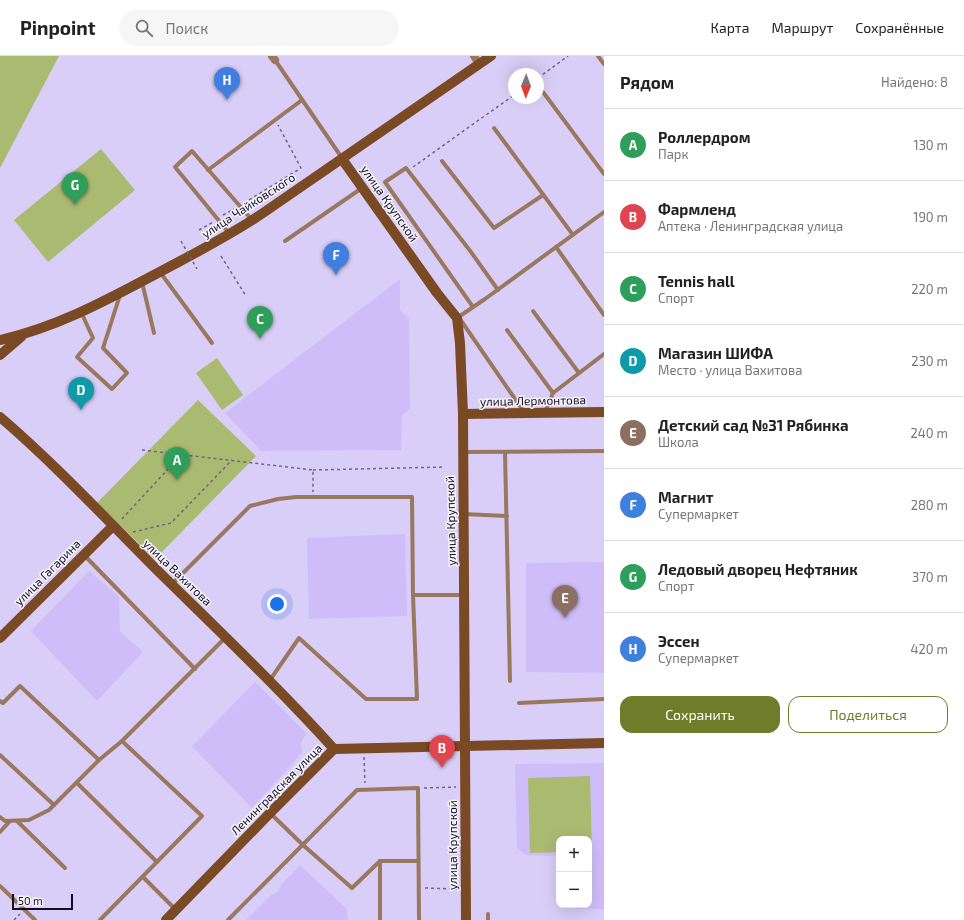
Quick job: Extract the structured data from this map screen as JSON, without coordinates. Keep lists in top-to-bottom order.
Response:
{
  "streets": {
    "street": [
      "улица Крупской",
      "улица Чайковского",
      "улица Лермонтова",
      "улица Гагарина",
      "улица Вахитова",
      "Ленинградская улица"
    ]
  },
  "crossings": [
    ["улица Крупской", "улица Чайковского"],
    ["улица Крупской", "улица Лермонтова"],
    ["улица Крупской", "Ленинградская улица"],
    ["улица Гагарина", "улица Вахитова"],
    ["улица Вахитова", "Ленинградская улица"]
  ],
  "scale_bar": "50 m",
  "north": "bottom",
  "page": {
    "header": "Pinpoint",
    "search": "Поиск",
    "nav": ["Карта", "Маршрут", "Сохранённые"],
    "heading": ["Рядом", "Найдено: 8"],
    "pins": [
      "H",
      "G",
      "F",
      "C",
      "D",
      "A",
      "E",
      "B"
    ],
    "list": [
      {
        "mark": "A",
        "name": "Роллердром",
        "note": "Парк",
        "value": "130 m"
      },
      {
        "mark": "B",
        "name": "Фармленд",
        "note": "Аптека · Ленинградская улица",
        "value": "190 m"
      },
      {
        "mark": "C",
        "name": "Tennis hall",
        "note": "Спорт",
        "value": "220 m"
      },
      {
        "mark": "D",
        "name": "Магазин ШИФА",
        "note": "Место · улица Вахитова",
        "value": "230 m"
      },
      {
        "mark": "E",
        "name": "Детский сад №31 Рябинка",
        "note": "Школа",
        "value": "240 m"
      },
      {
        "mark": "F",
        "name": "Магнит",
        "note": "Супермаркет",
        "value": "280 m"
      },
      {
        "mark": "G",
        "name": "Ледовый дворец Нефтяник",
        "note": "Спорт",
        "value": "370 m"
      },
      {
        "mark": "H",
        "name": "Эссен",
        "note": "Супермаркет",
        "value": "420 m"
      }
    ],
    "buttons": ["Сохранить", "Поделиться"],
    "map_buttons": ["+", "−"],
    "scale": "50 m"
  }
}
